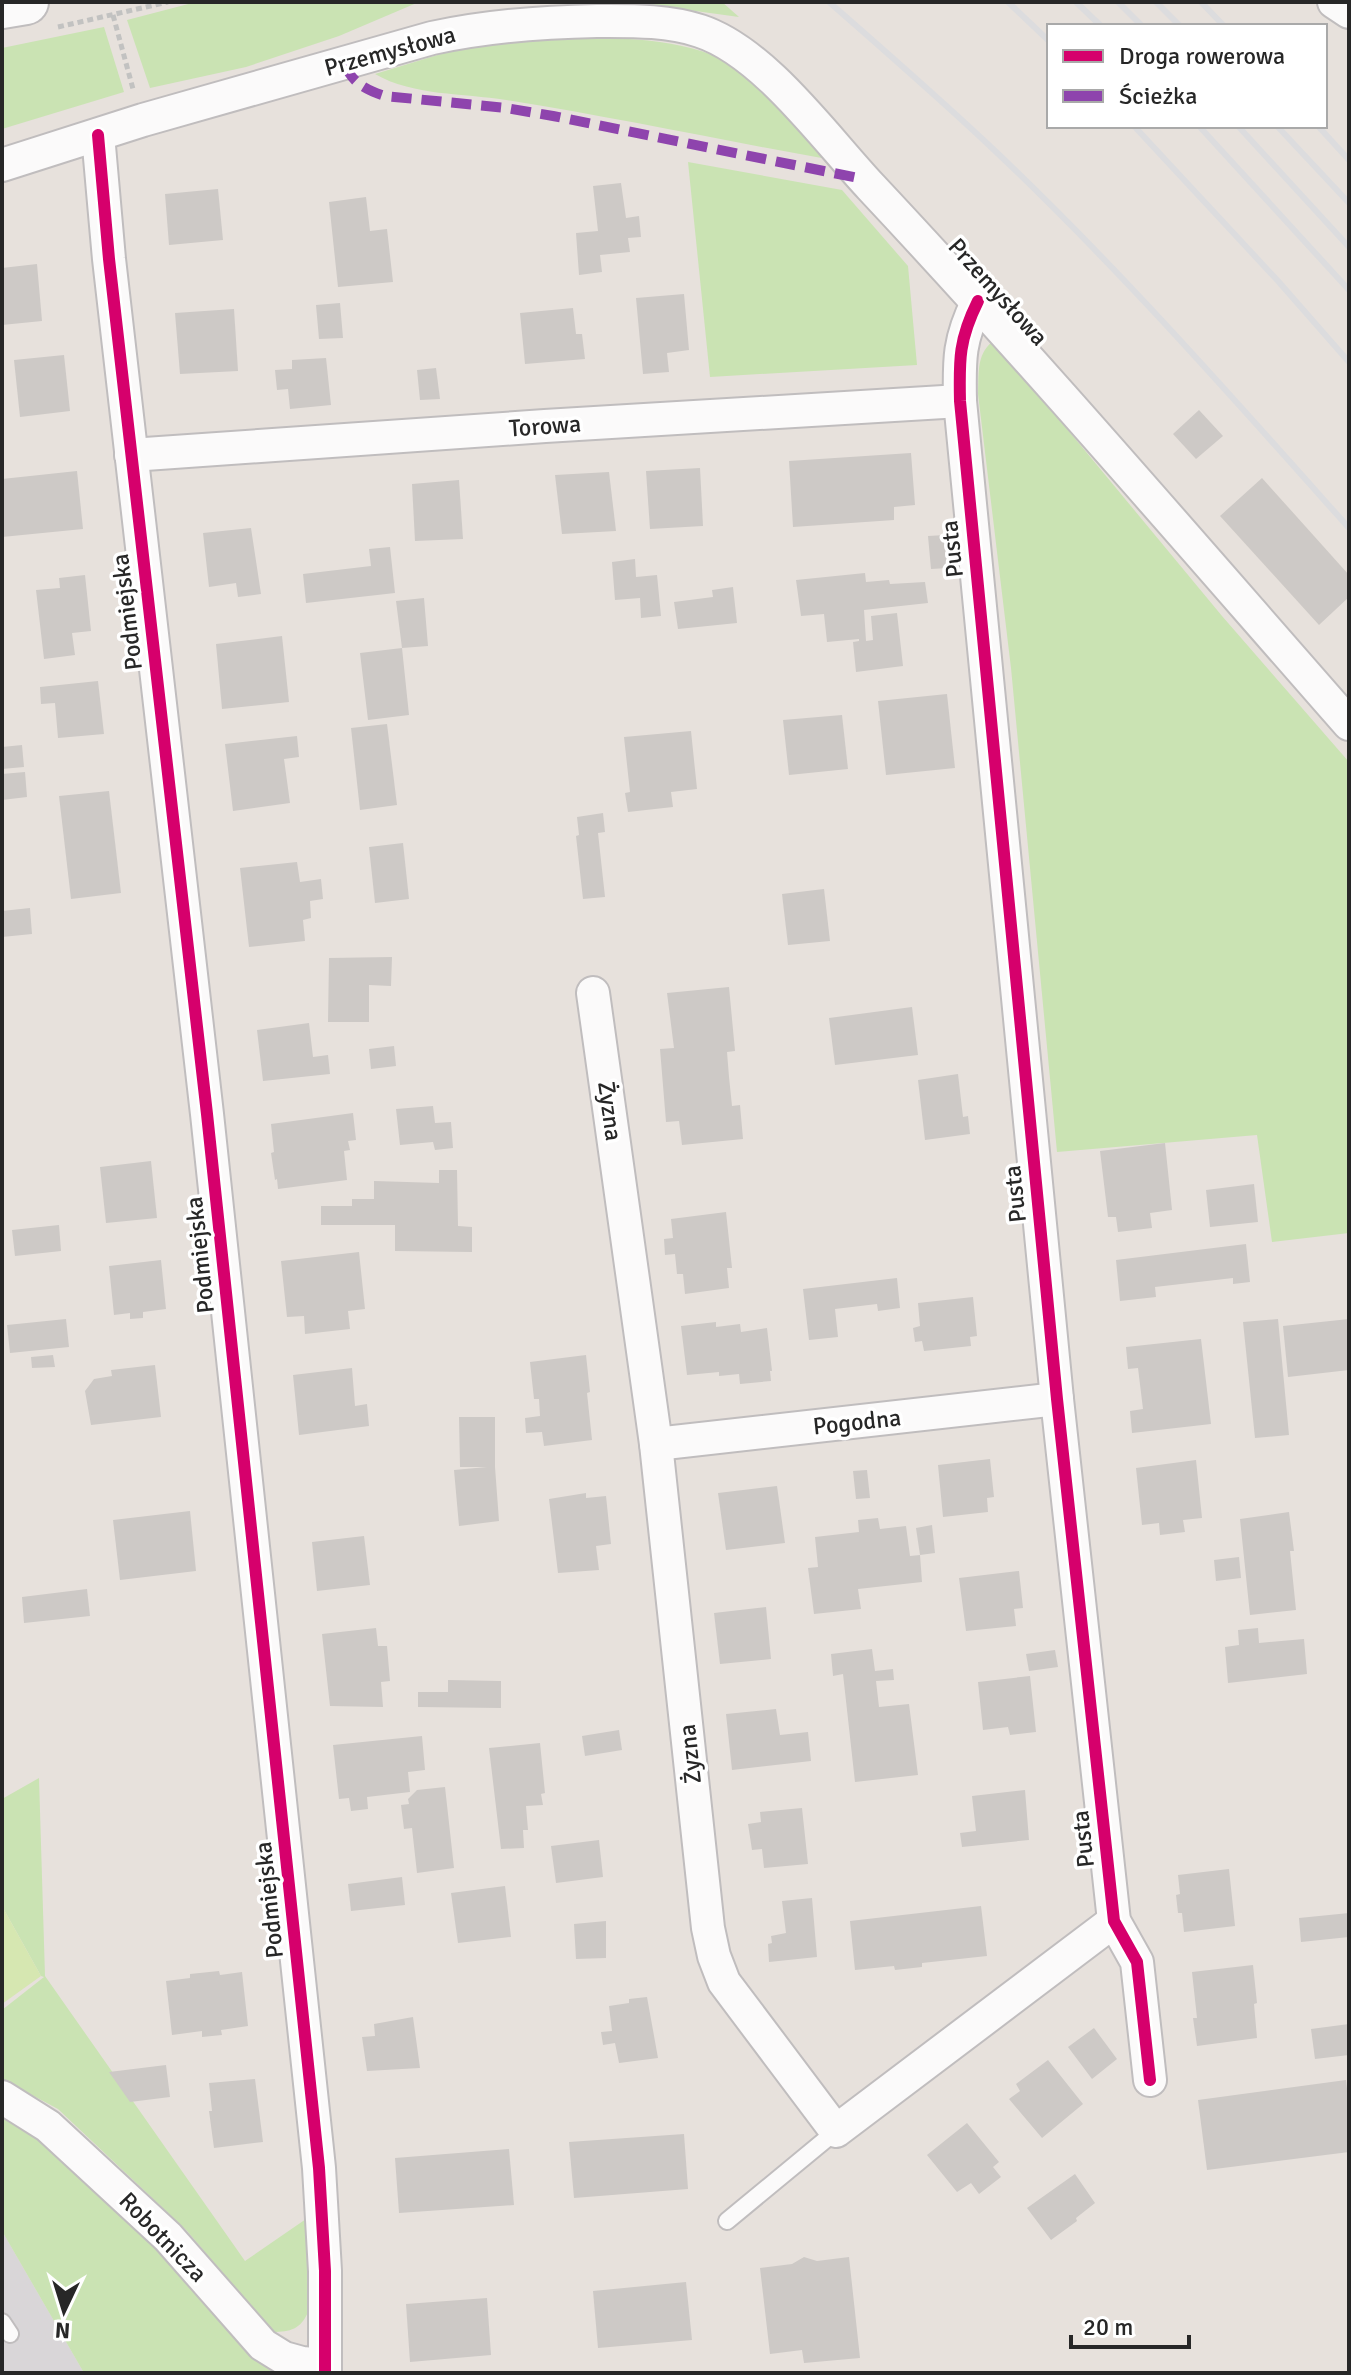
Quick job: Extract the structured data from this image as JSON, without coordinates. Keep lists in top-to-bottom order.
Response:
{
  "streets": {
    "street": [
      "Przemysłowa",
      "Torowa",
      "Pusta",
      "Podmiejska",
      "Żyzna",
      "Pogodna",
      "Robotnicza"
    ]
  },
  "crossings": [
    ["Przemysłowa", "Pusta"],
    ["Przemysłowa", "Podmiejska"],
    ["Torowa", "Pusta"],
    ["Torowa", "Podmiejska"],
    ["Pusta", "Pogodna"],
    ["Podmiejska", "Robotnicza"],
    ["Żyzna", "Pogodna"]
  ],
  "legend": ["Droga rowerowa", "Ścieżka"],
  "scale_bar": "20 m",
  "north": "bottom"
}
